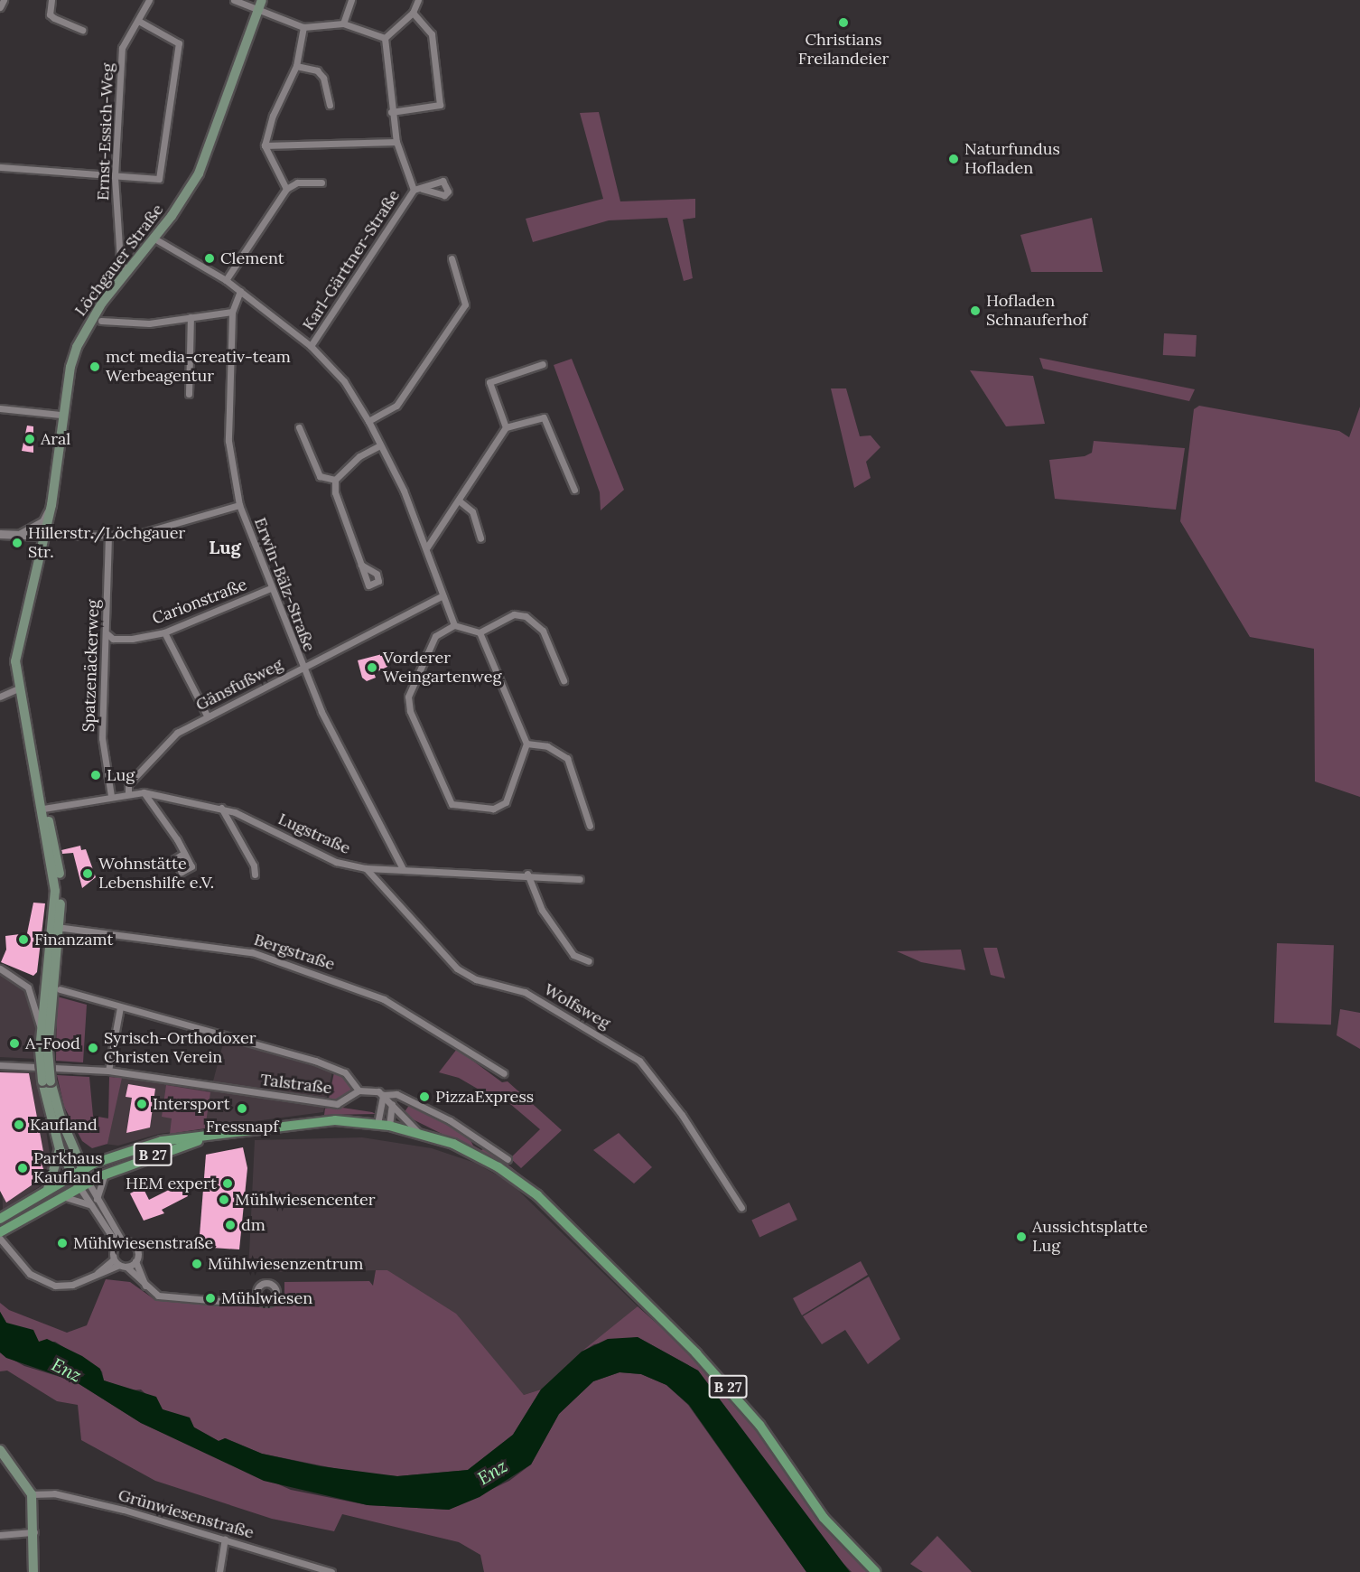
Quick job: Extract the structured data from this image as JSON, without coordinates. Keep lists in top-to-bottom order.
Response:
{
  "streets": {
    "main road": ["Löchgauer Straße", "B 27"],
    "street": [
      "Ernst-Essich-Weg",
      "Karl-Gärttner-Straße",
      "Erwin-Bälz-Straße",
      "Carionstraße",
      "Spatzenäckerweg",
      "Gänsfußweg",
      "Lugstraße",
      "Bergstraße",
      "Wolfsweg",
      "Talstraße",
      "Grünwiesenstraße"
    ]
  },
  "crossings": [
    ["Ernst-Essich-Weg", "Löchgauer Straße"],
    ["Löchgauer Straße", "Lugstraße"],
    ["Löchgauer Straße", "Bergstraße"],
    ["Erwin-Bälz-Straße", "Carionstraße"],
    ["Erwin-Bälz-Straße", "Gänsfußweg"],
    ["Erwin-Bälz-Straße", "Lugstraße"],
    ["Carionstraße", "Spatzenäckerweg"],
    ["Spatzenäckerweg", "Lugstraße"],
    ["Gänsfußweg", "Lugstraße"],
    ["Lugstraße", "Wolfsweg"]
  ],
  "districts": ["Lug"],
  "water": ["Enz"],
  "places": [
    "Christians Freilandeier",
    "Naturfundus Hofladen",
    "Clement",
    "Hofladen Schnauferhof",
    "mct media-creativ-team Werbeagentur",
    "Aral",
    "Hillerstr./Löchgauer Str.",
    "Vorderer Weingartenweg",
    "Lug",
    "Wohnstätte Lebenshilfe e.V.",
    "Finanzamt",
    "A-Food",
    "Syrisch-Orthodoxer Christen Verein",
    "PizzaExpress",
    "Intersport",
    "Fressnapf",
    "Kaufland",
    "Parkhaus Kaufland",
    "HEM expert",
    "Mühlwiesencenter",
    "dm",
    "Aussichtsplatte Lug",
    "Mühlwiesenstraße",
    "Mühlwiesenzentrum",
    "Mühlwiesen"
  ]
}
